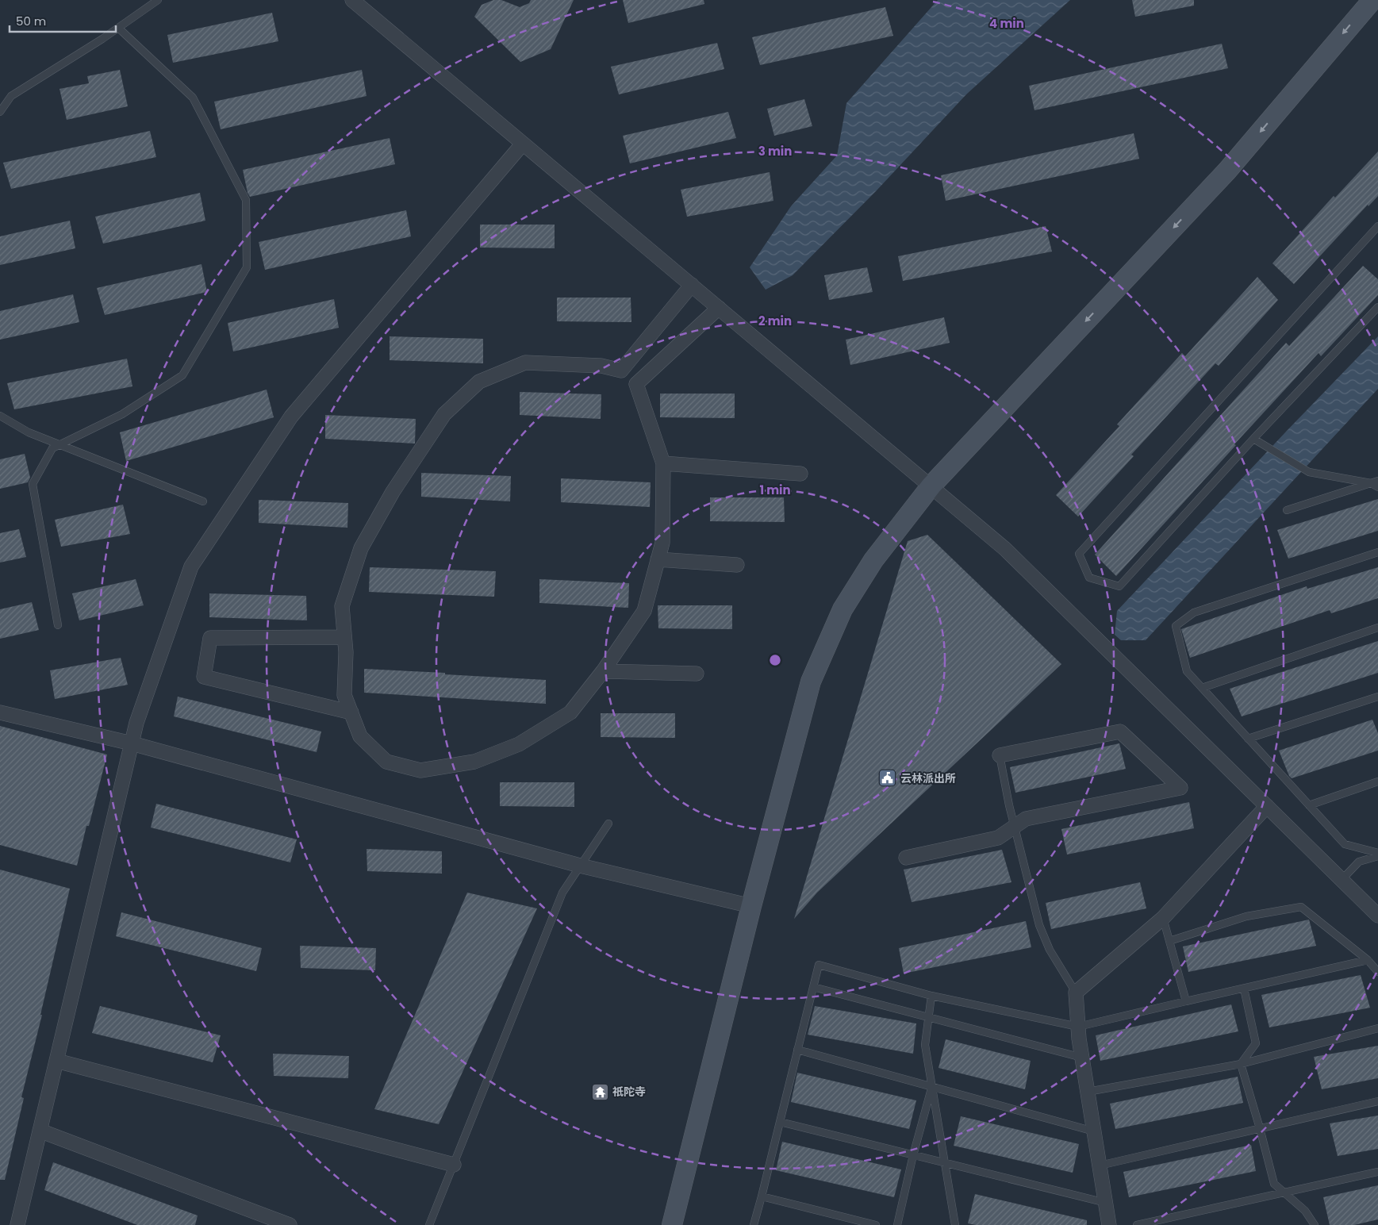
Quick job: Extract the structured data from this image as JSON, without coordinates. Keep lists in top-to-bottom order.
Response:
{
  "places": {
    "public building": ["云林派出所"],
    "temple": ["祇陀寺"]
  },
  "scale_bar": "50 m",
  "rings": [
    "4 min",
    "3 min",
    "2 min",
    "1 min"
  ]
}
